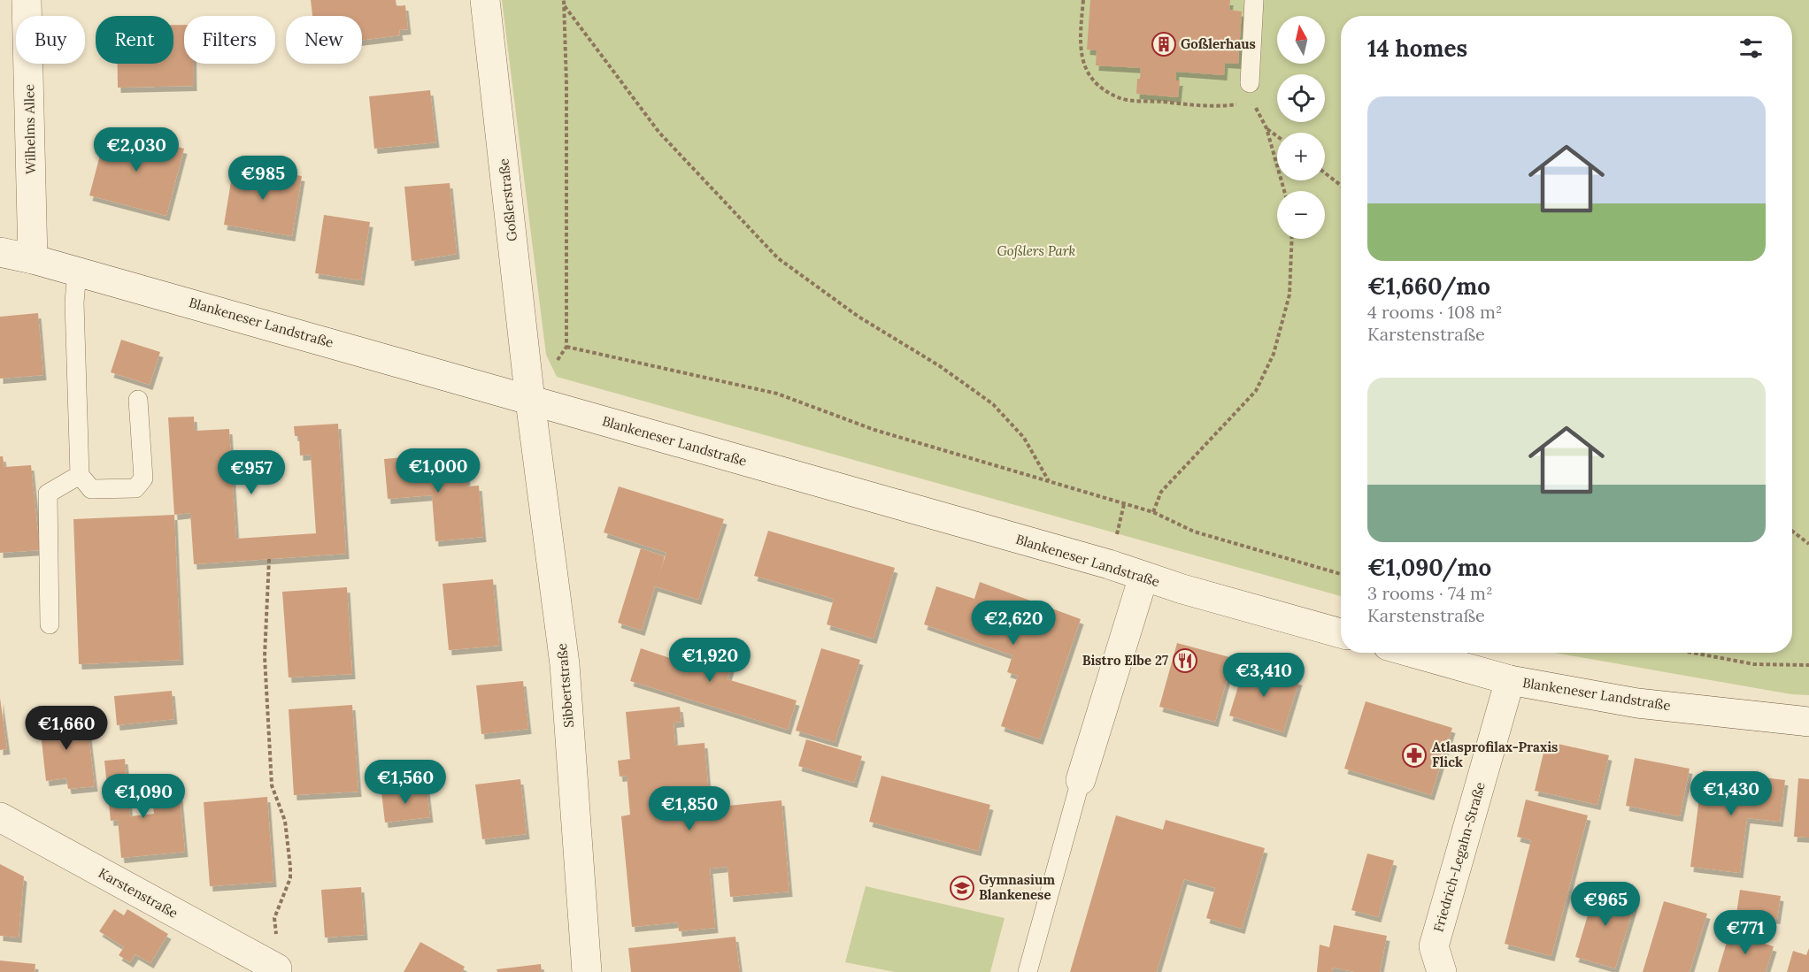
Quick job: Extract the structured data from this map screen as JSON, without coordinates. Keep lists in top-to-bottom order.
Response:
{
  "streets": {
    "street": [
      "Wilhelms Allee",
      "Goßlerstraße",
      "Blankeneser Landstraße",
      "Sibbertstraße",
      "Friedrich-Legahn-Straße",
      "Karstenstraße"
    ]
  },
  "crossings": [
    ["Wilhelms Allee", "Blankeneser Landstraße"],
    ["Goßlerstraße", "Blankeneser Landstraße"],
    ["Goßlerstraße", "Sibbertstraße"],
    ["Blankeneser Landstraße", "Sibbertstraße"],
    ["Blankeneser Landstraße", "Friedrich-Legahn-Straße"]
  ],
  "parks": ["Goßlers Park"],
  "places": {
    "building": ["Goßlerhaus"],
    "restaurant": ["Bistro Elbe 27"],
    "pharmacy": ["Atlasprofilax-Praxis Flick"],
    "school or university": ["Gymnasium Blankenese"]
  },
  "north": "top",
  "page": {
    "map_buttons": ["+", "−"],
    "chip": [
      "Buy",
      "Rent",
      "Filters",
      "New"
    ],
    "heading": "14 homes",
    "list": [
      {
        "name": "€1,660/mo",
        "note": "4 rooms · 108 m² · Karstenstraße"
      },
      {
        "name": "€1,090/mo",
        "note": "3 rooms · 74 m² · Karstenstraße"
      }
    ],
    "price": [
      "€2,030",
      "€985",
      "€1,000",
      "€957",
      "€2,620",
      "€1,920",
      "€3,410",
      "€1,660",
      "€1,560",
      "€1,430",
      "€1,090",
      "€1,850",
      "€965",
      "€771"
    ]
  }
}
